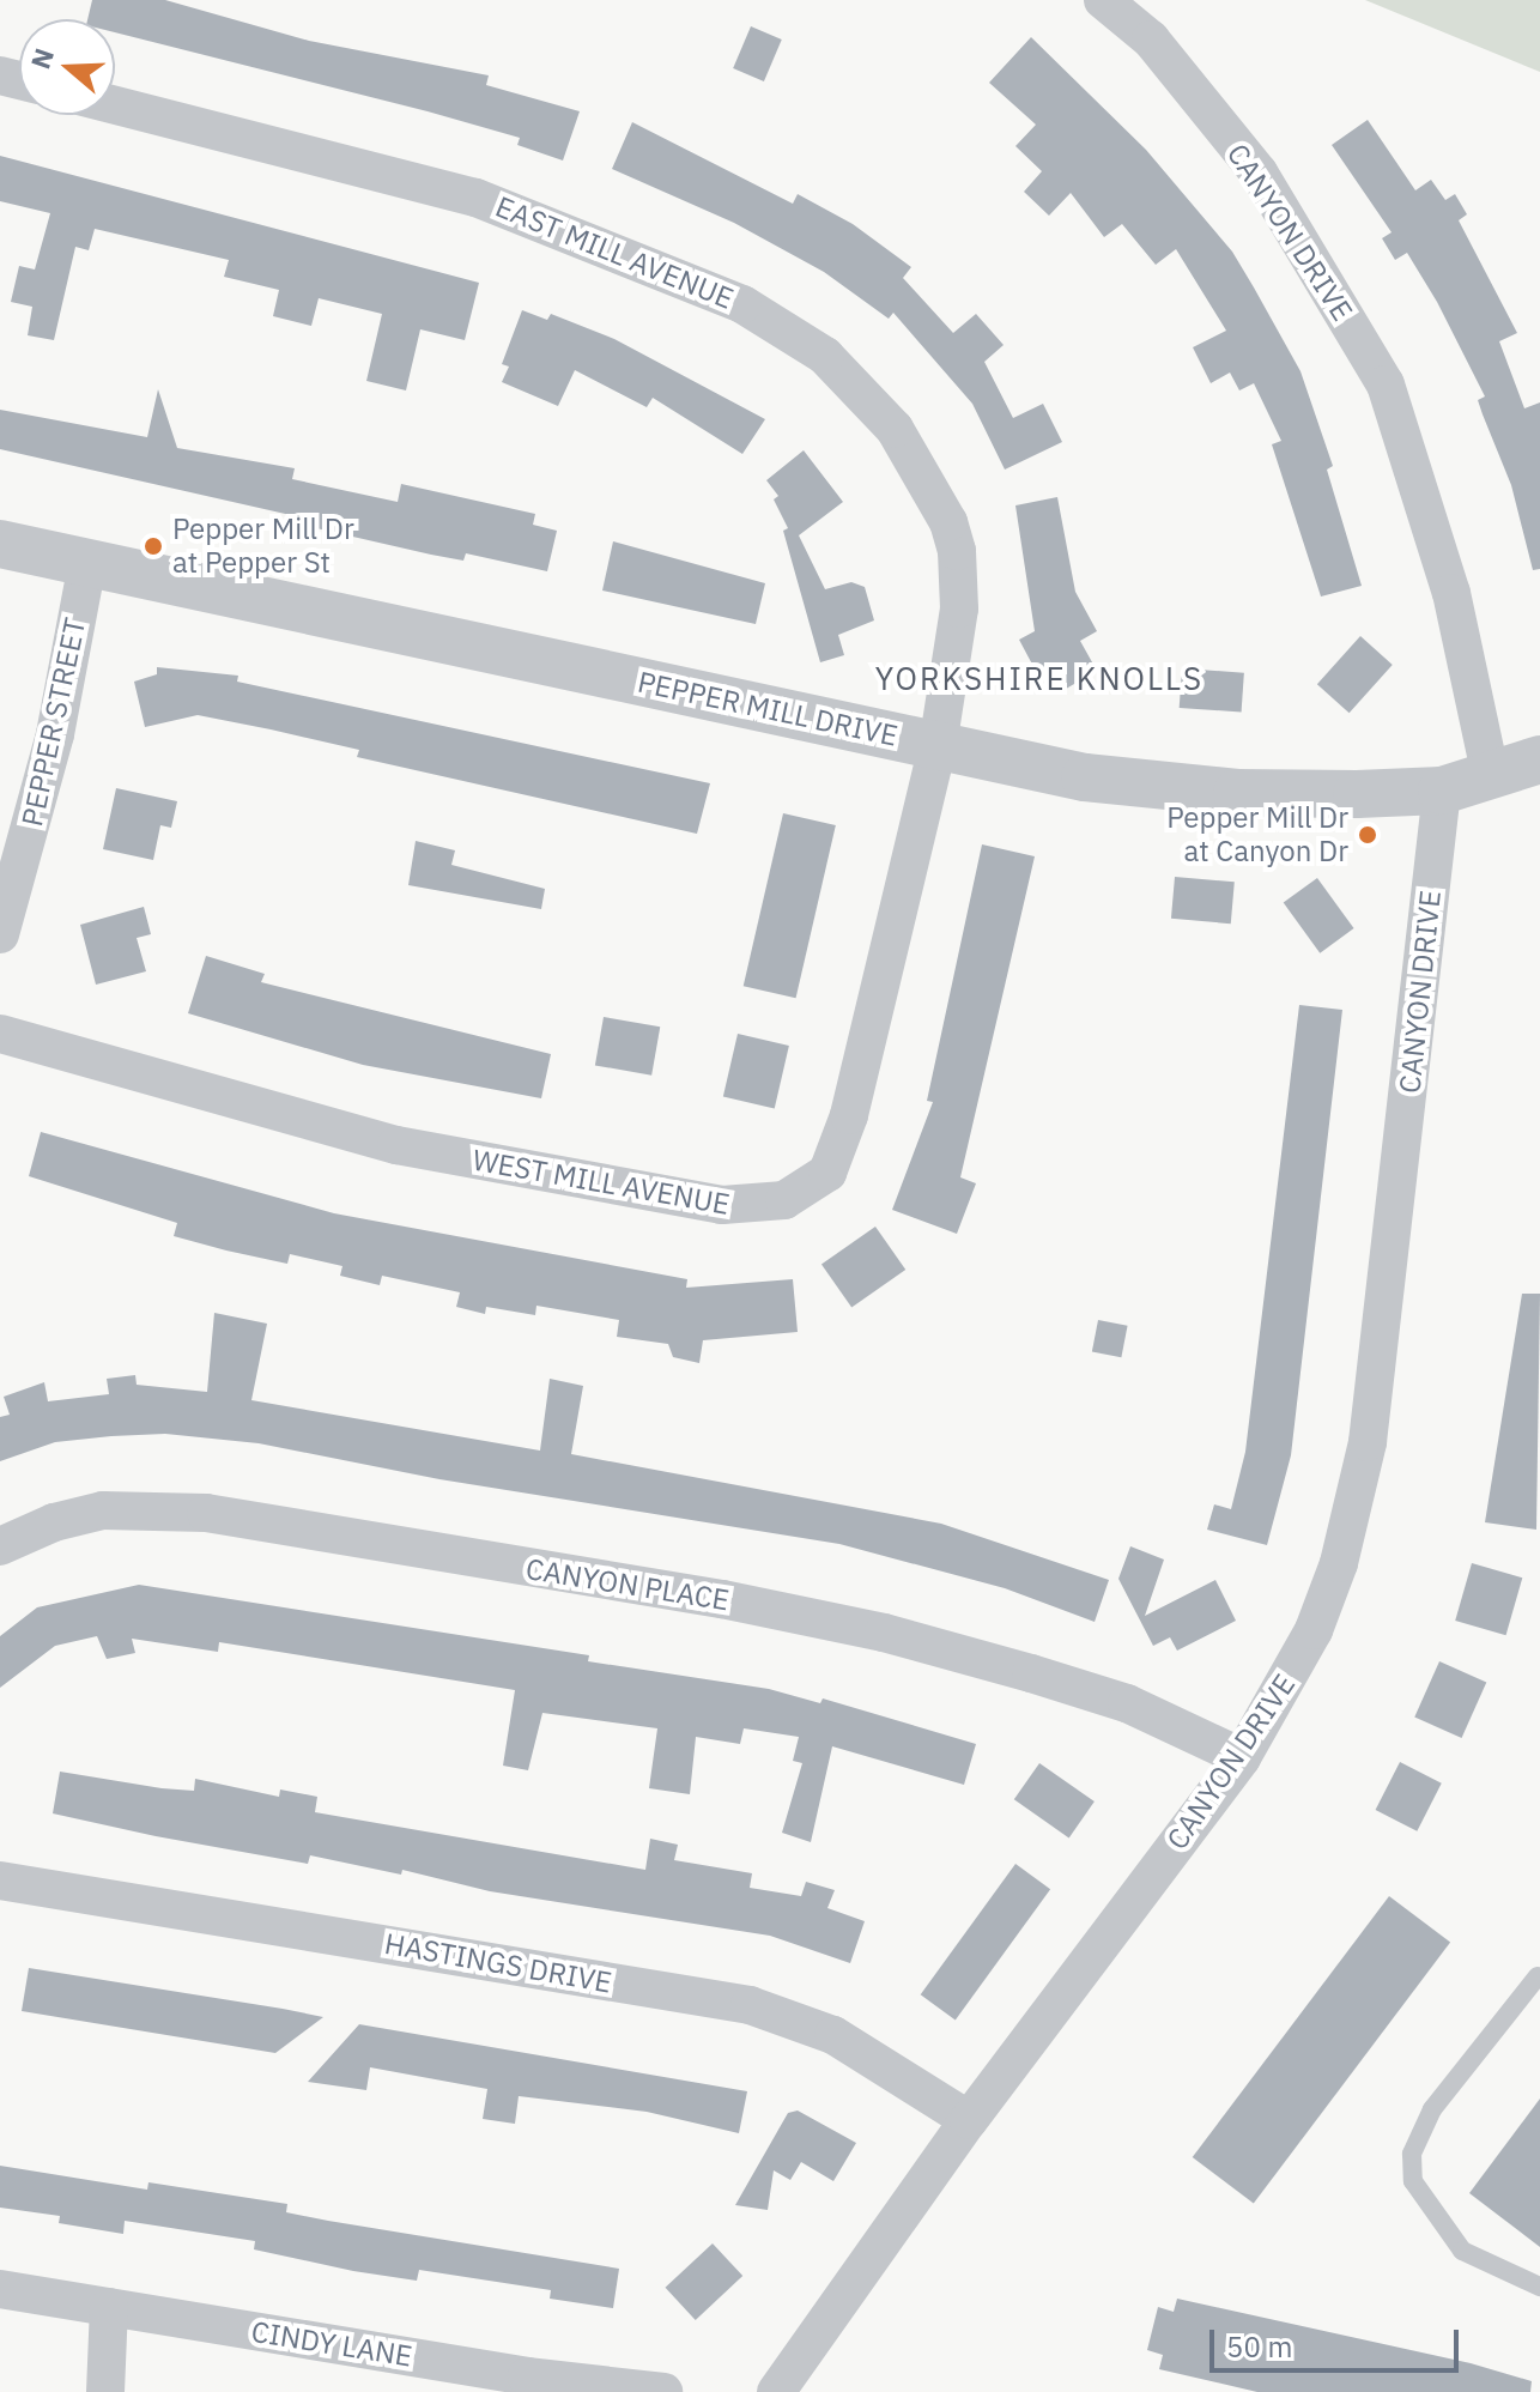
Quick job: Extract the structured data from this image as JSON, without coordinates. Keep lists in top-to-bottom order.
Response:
{
  "streets": {
    "street": [
      "CANYON DRIVE",
      "EAST MILL AVENUE",
      "PEPPER MILL DRIVE",
      "PEPPER STREET",
      "WEST MILL AVENUE",
      "CANYON PLACE",
      "HASTINGS DRIVE",
      "CINDY LANE"
    ]
  },
  "crossings": [
    ["CANYON DRIVE", "PEPPER MILL DRIVE"],
    ["CANYON DRIVE", "CANYON PLACE"],
    ["CANYON DRIVE", "HASTINGS DRIVE"],
    ["EAST MILL AVENUE", "PEPPER MILL DRIVE"],
    ["EAST MILL AVENUE", "WEST MILL AVENUE"],
    ["PEPPER MILL DRIVE", "PEPPER STREET"],
    ["PEPPER MILL DRIVE", "WEST MILL AVENUE"]
  ],
  "districts": ["YORKSHIRE KNOLLS"],
  "places": ["Pepper Mill Dr at Pepper St", "Pepper Mill Dr at Canyon Dr"],
  "scale_bar": "50 m",
  "north": "left"
}
